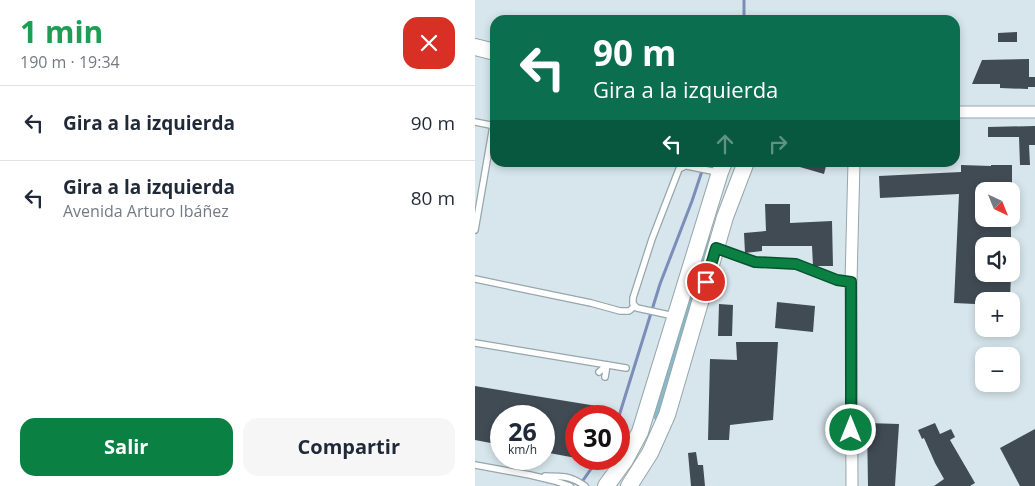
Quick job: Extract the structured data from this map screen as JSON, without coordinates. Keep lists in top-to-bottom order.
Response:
{
  "north": "bottom right",
  "page": {
    "heading": ["1 min", "190 m · 19:34"],
    "turn": ["90 m", "Gira a la izquierda"],
    "list": [
      {
        "name": "Gira a la izquierda",
        "value": "90 m"
      },
      {
        "name": "Gira a la izquierda",
        "note": "Avenida Arturo Ibáñez",
        "value": "80 m"
      }
    ],
    "map_buttons": ["+", "−"],
    "speed": "26 km/h",
    "limit": "30",
    "buttons": ["Salir", "Compartir"]
  }
}
